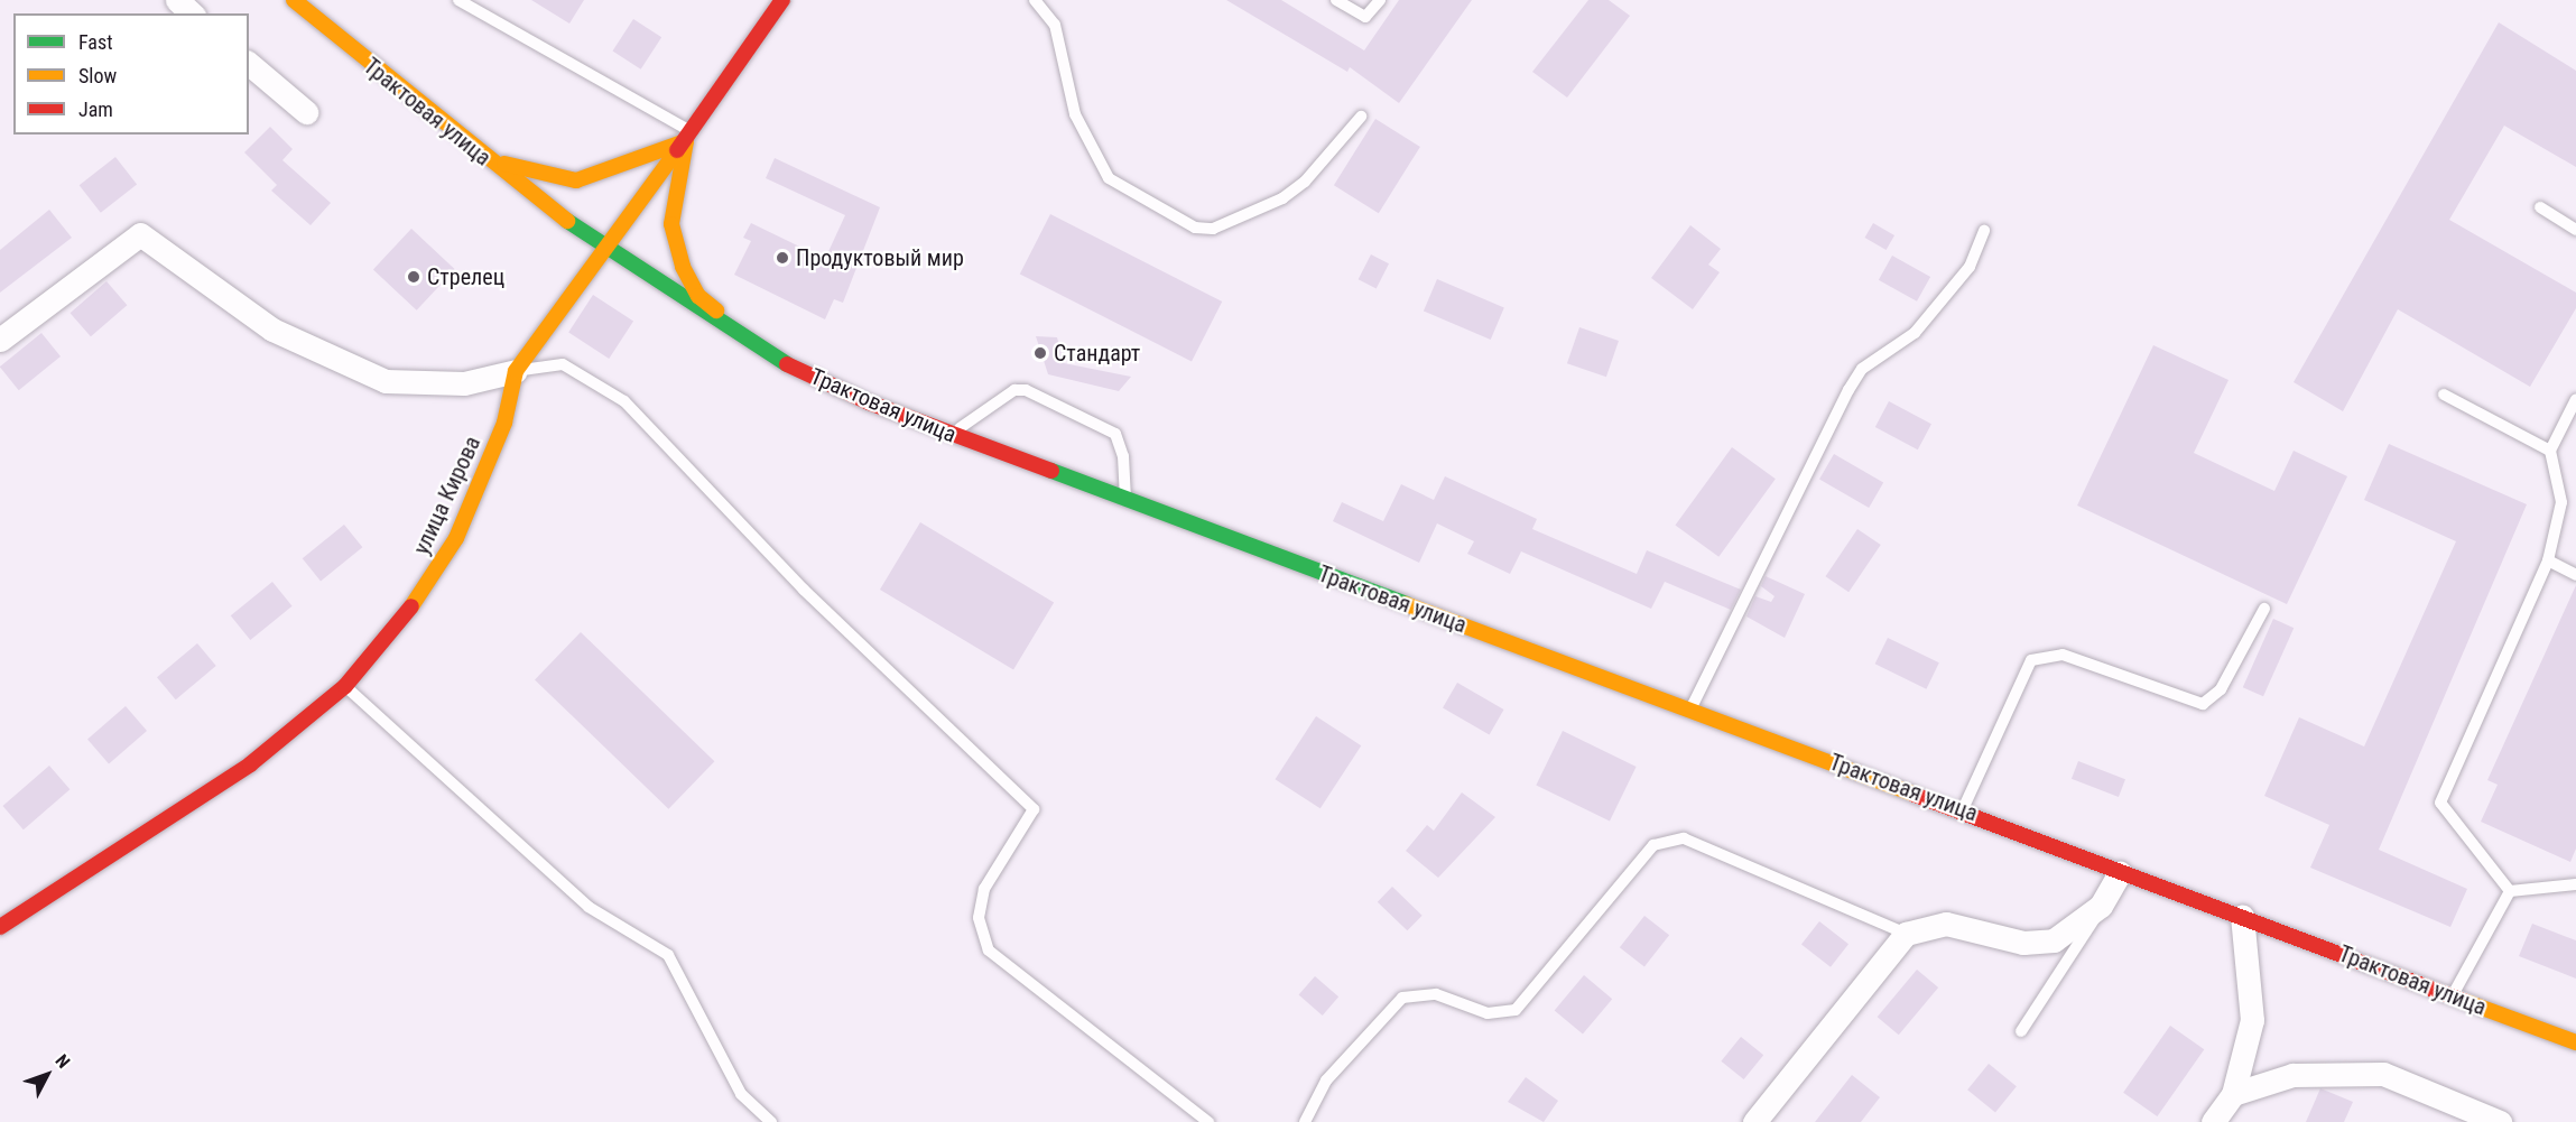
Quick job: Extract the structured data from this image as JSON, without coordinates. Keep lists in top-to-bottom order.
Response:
{
  "streets": {
    "main road": ["Трактовая улица", "улица Кирова"]
  },
  "crossings": [
    ["Трактовая улица", "улица Кирова"]
  ],
  "places": ["Продуктовый мир", "Стрелец", "Стандарт"],
  "legend": ["Fast", "Slow", "Jam"],
  "north": "top right"
}
